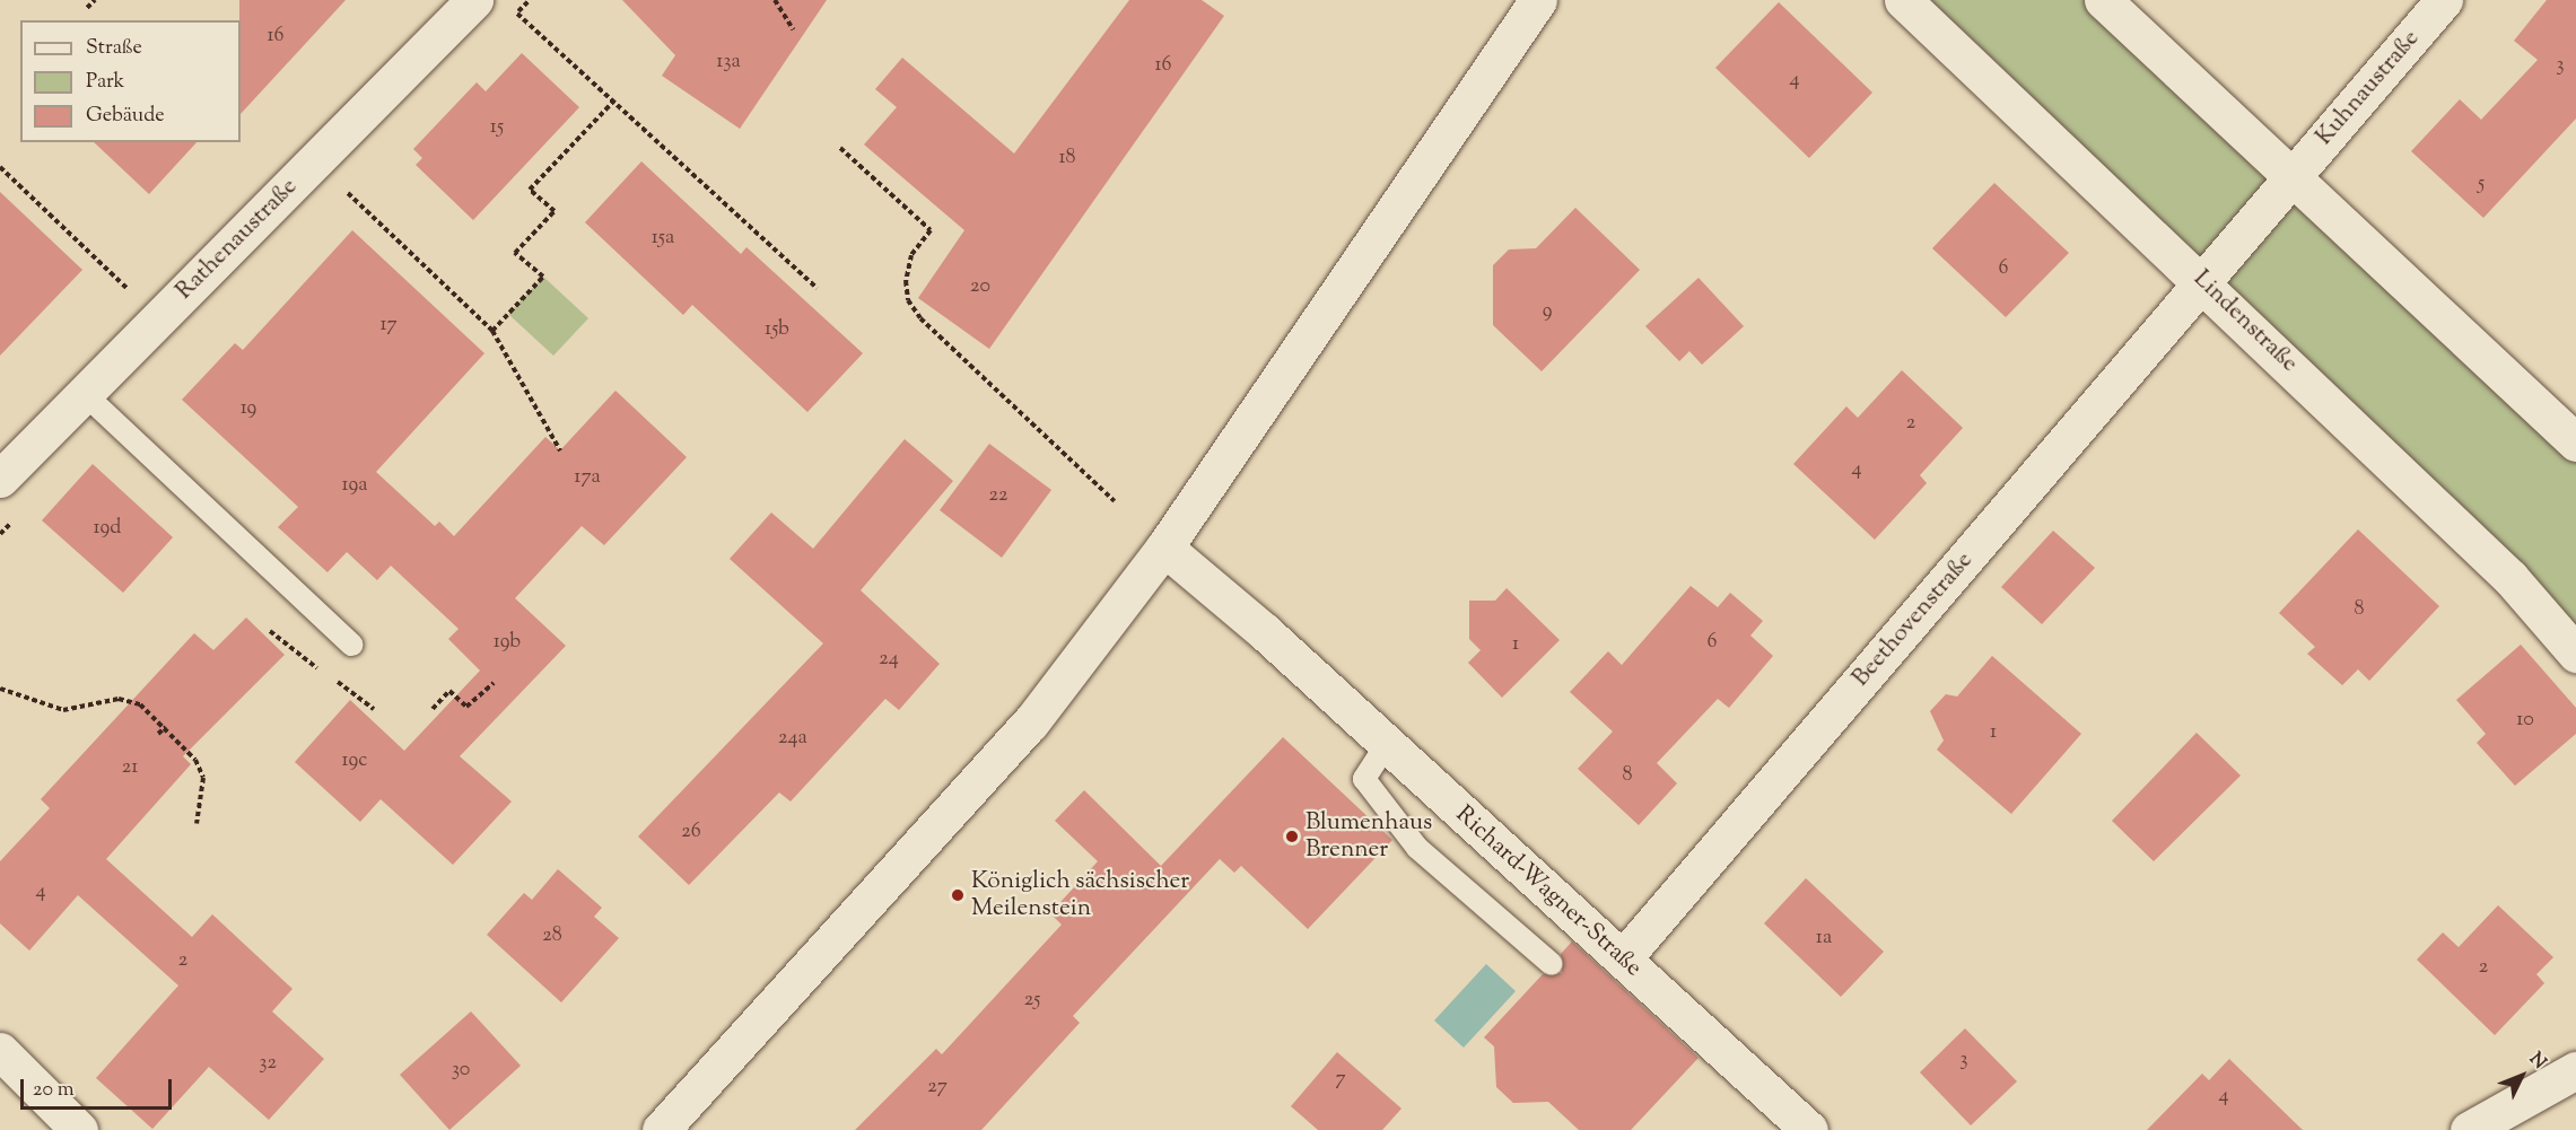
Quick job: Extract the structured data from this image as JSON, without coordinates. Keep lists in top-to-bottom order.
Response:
{
  "streets": {
    "street": [
      "Kuhnaustraße",
      "Rathenaustraße",
      "Lindenstraße",
      "Beethovenstraße",
      "Richard-Wagner-Straße"
    ]
  },
  "crossings": [
    ["Kuhnaustraße", "Lindenstraße"],
    ["Kuhnaustraße", "Beethovenstraße"],
    ["Lindenstraße", "Beethovenstraße"],
    ["Beethovenstraße", "Richard-Wagner-Straße"]
  ],
  "places": ["Blumenhaus Brenner", "Königlich sächsischer Meilenstein"],
  "house_numbers": [
    "16",
    "13a",
    "16",
    "3",
    "4",
    "15",
    "18",
    "5",
    "15a",
    "6",
    "20",
    "9",
    "17",
    "15b",
    "19",
    "2",
    "4",
    "17a",
    "19a",
    "22",
    "19d",
    "8",
    "19b",
    "6",
    "1",
    "24",
    "10",
    "1",
    "24a",
    "19c",
    "21",
    "8",
    "26",
    "4",
    "28",
    "1a",
    "2",
    "2",
    "25",
    "3",
    "32",
    "30",
    "7",
    "27",
    "4"
  ],
  "legend": ["Straße", "Park", "Gebäude"],
  "scale_bar": "20 m",
  "north": "top right"
}
